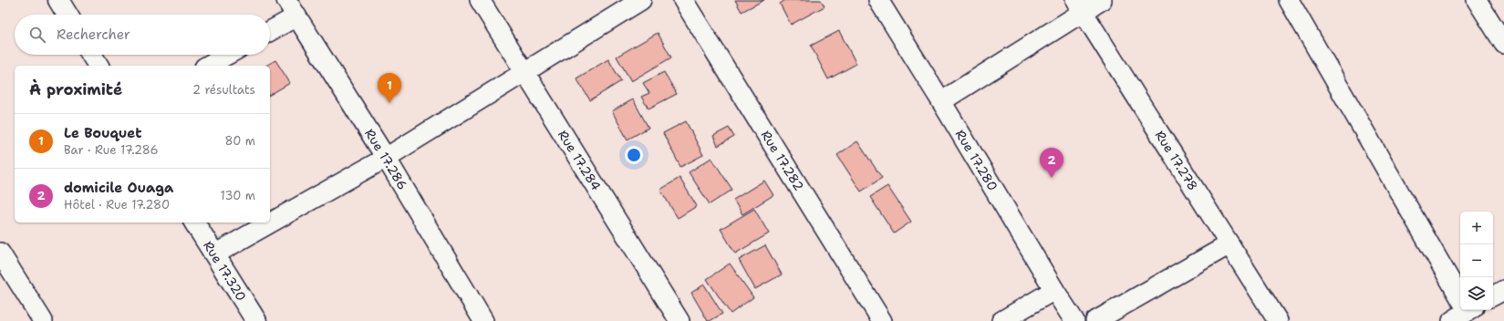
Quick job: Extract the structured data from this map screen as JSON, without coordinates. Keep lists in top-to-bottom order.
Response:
{
  "streets": {
    "street": [
      "Rue 17.286",
      "Rue 17.284",
      "Rue 17.282",
      "Rue 17.280",
      "Rue 17.278",
      "Rue 17.320"
    ]
  },
  "page": {
    "search": "Rechercher",
    "heading": ["À proximité", "2 résultats"],
    "pins": ["1", "2"],
    "list": [
      {
        "mark": "1",
        "name": "Le Bouquet",
        "note": "Bar · Rue 17.286",
        "value": "80 m"
      },
      {
        "mark": "2",
        "name": "domicile Ouaga",
        "note": "Hôtel · Rue 17.280",
        "value": "130 m"
      }
    ],
    "map_buttons": ["+", "−"]
  }
}
